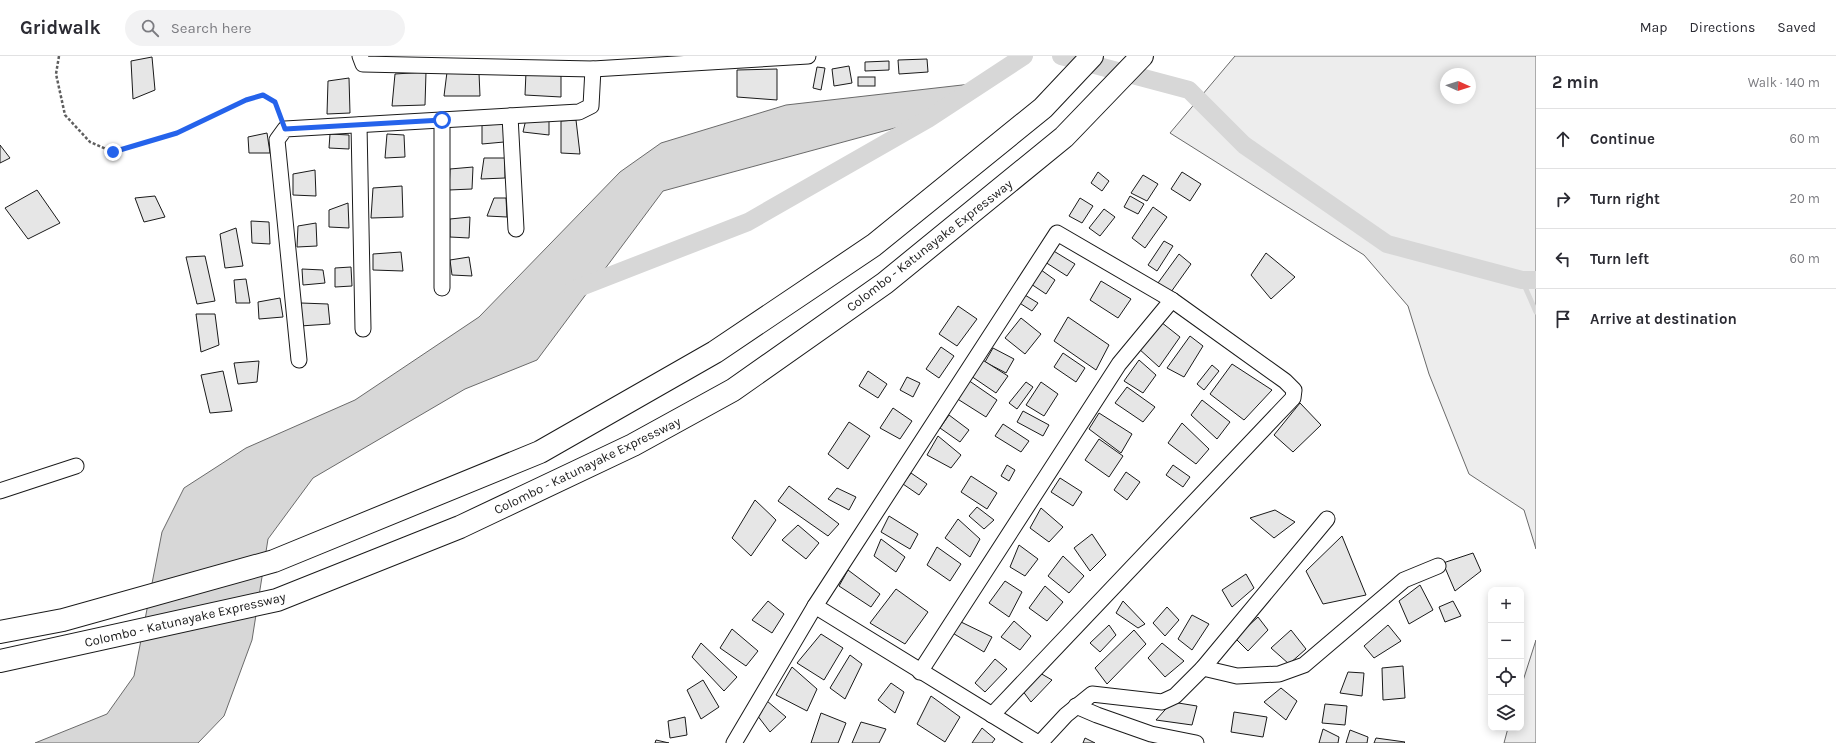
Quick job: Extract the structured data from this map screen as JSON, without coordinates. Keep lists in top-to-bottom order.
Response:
{
  "streets": {
    "highway": ["Colombo - Katunayake Expressway"]
  },
  "north": "right",
  "page": {
    "header": "Gridwalk",
    "search": "Search here",
    "nav": ["Map", "Directions", "Saved"],
    "heading": ["2 min", "Walk · 140 m"],
    "list": [
      ["Continue", "60 m"],
      ["Turn right", "20 m"],
      ["Turn left", "60 m"],
      "Arrive at destination"
    ],
    "map_buttons": ["+", "−"]
  }
}
